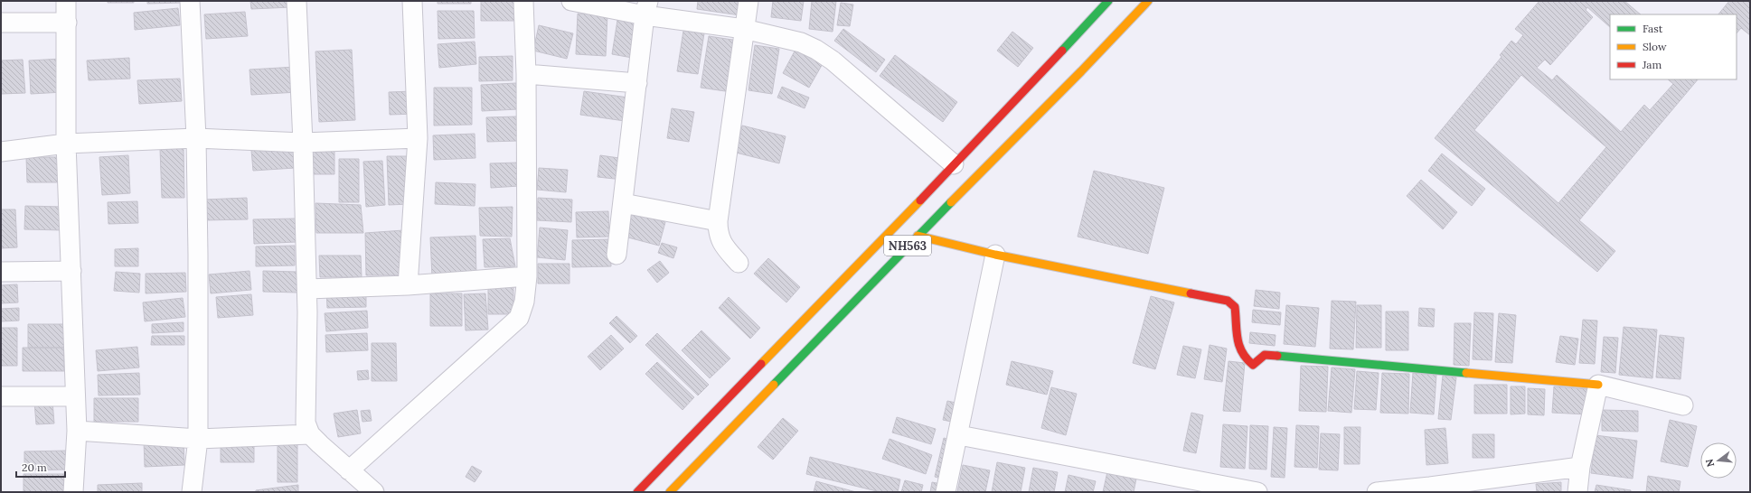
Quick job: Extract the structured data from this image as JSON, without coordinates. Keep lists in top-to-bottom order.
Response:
{
  "streets": {
    "main road": ["NH563"]
  },
  "legend": ["Fast", "Slow", "Jam"],
  "scale_bar": "20 m",
  "north": "left"
}
